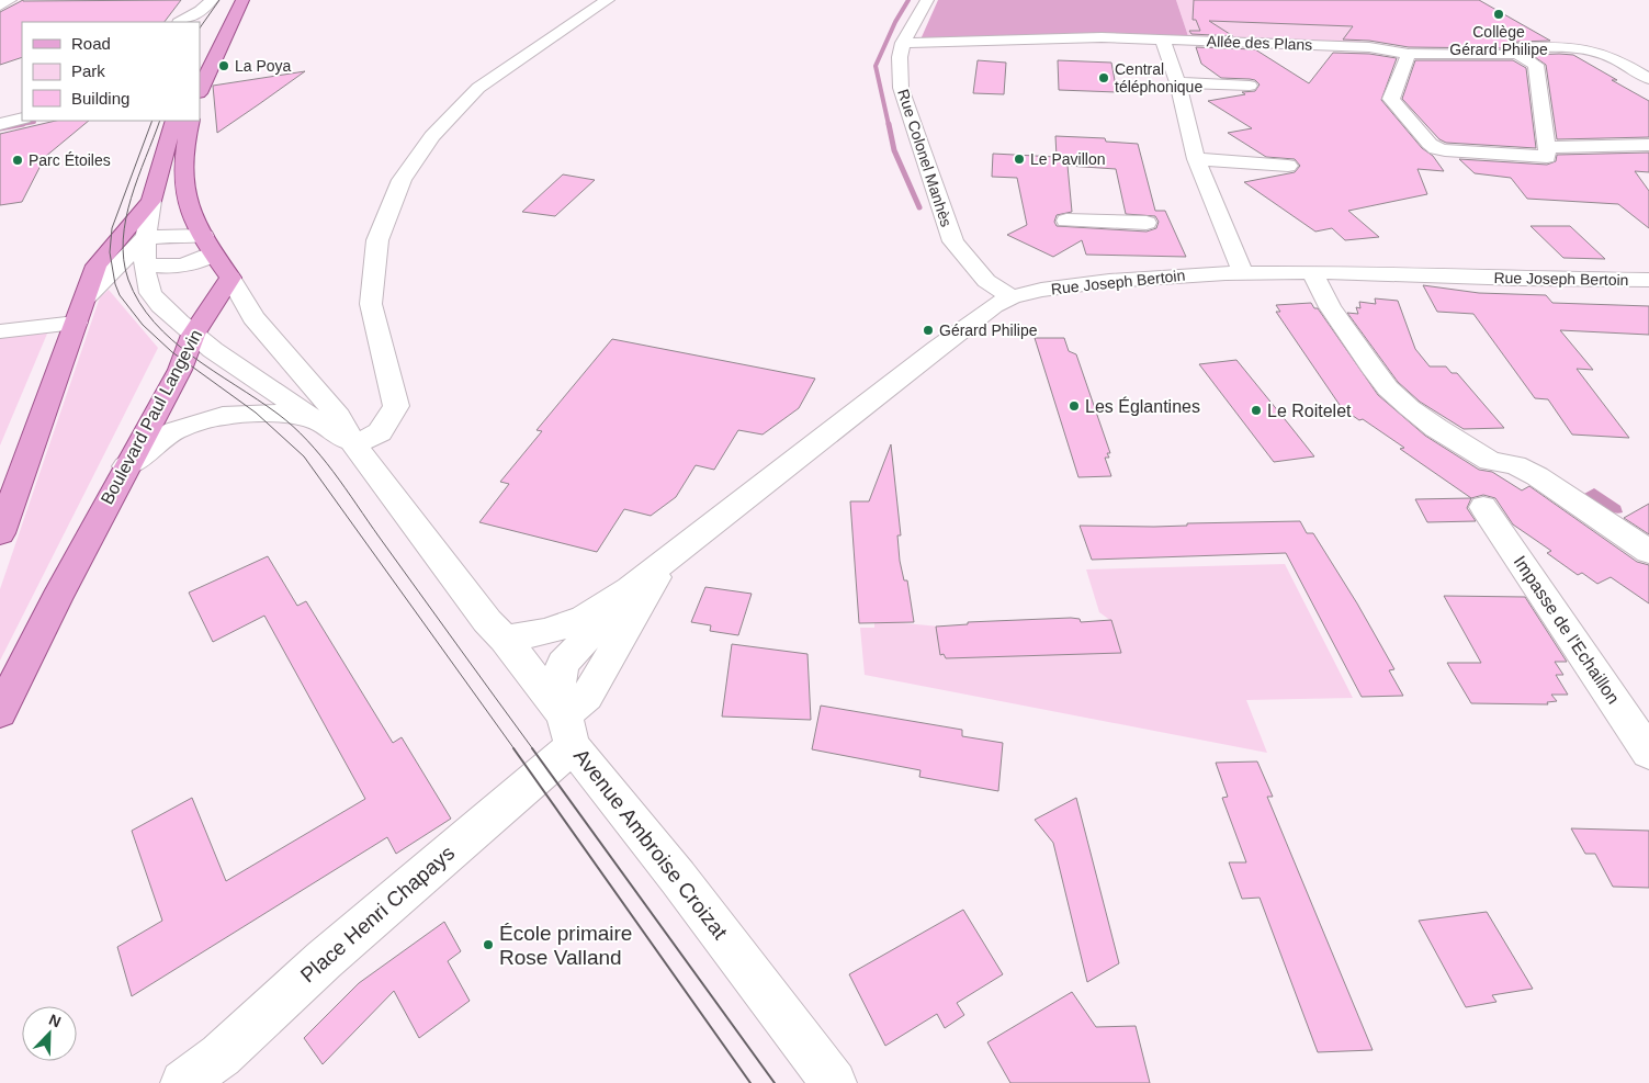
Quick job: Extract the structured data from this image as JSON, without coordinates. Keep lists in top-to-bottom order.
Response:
{
  "streets": {
    "main road": ["Boulevard Paul Langevin"],
    "street": [
      "Allée des Plans",
      "Rue Colonel Manhès",
      "Rue Joseph Bertoin",
      "Impasse de l'Echaillon",
      "Avenue Ambroise Croizat",
      "Place Henri Chapays"
    ]
  },
  "crossings": [
    ["Allée des Plans", "Rue Colonel Manhès"],
    ["Rue Colonel Manhès", "Rue Joseph Bertoin"],
    ["Rue Joseph Bertoin", "Avenue Ambroise Croizat"],
    ["Rue Joseph Bertoin", "Place Henri Chapays"],
    ["Boulevard Paul Langevin", "Avenue Ambroise Croizat"],
    ["Avenue Ambroise Croizat", "Place Henri Chapays"]
  ],
  "places": [
    "Collège Gérard Philipe",
    "La Poya",
    "Central téléphonique",
    "Le Pavillon",
    "Parc Étoiles",
    "Gérard Philipe",
    "Les Églantines",
    "Le Roitelet",
    "École primaire Rose Valland"
  ],
  "legend": ["Road", "Park", "Building"],
  "north": "top right"
}
